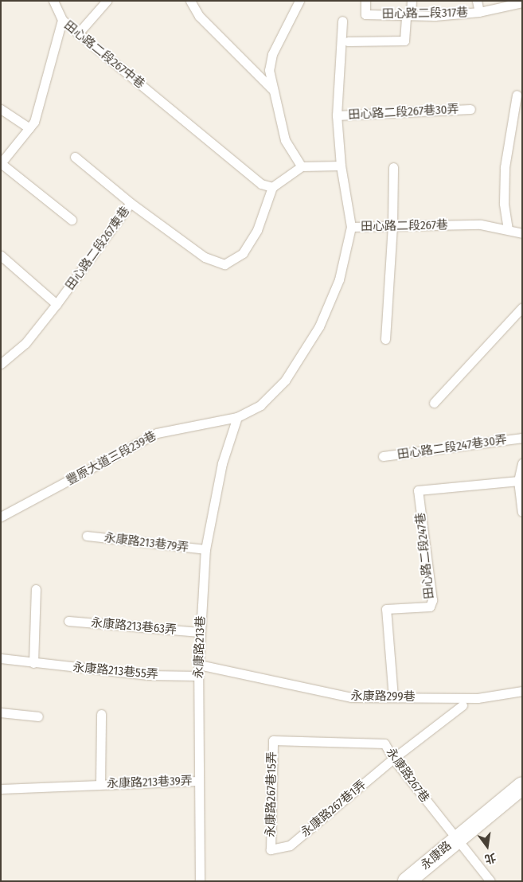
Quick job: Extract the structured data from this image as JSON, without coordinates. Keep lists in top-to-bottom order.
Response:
{
  "streets": {
    "street": ["永康路"],
    "lane": [
      "田心路二段317巷",
      "田心路二段267中巷",
      "田心路二段267巷30弄",
      "田心路二段267巷",
      "田心路二段267東巷",
      "田心路二段247巷30弄",
      "豐原大道三段239巷",
      "永康路213巷79弄",
      "田心路二段247巷",
      "永康路213巷63弄",
      "永康路213巷",
      "永康路213巷55弄",
      "永康路299巷",
      "永康路267巷",
      "永康路213巷39弄",
      "永康路267巷15弄",
      "永康路267巷1弄"
    ]
  },
  "crossings": [
    ["田心路二段267中巷", "田心路二段267東巷"],
    ["田心路二段267巷30弄", "田心路二段267巷"],
    ["田心路二段267巷", "豐原大道三段239巷"],
    ["豐原大道三段239巷", "永康路213巷"],
    ["永康路213巷79弄", "永康路213巷"],
    ["田心路二段247巷", "永康路299巷"],
    ["永康路213巷63弄", "永康路213巷"],
    ["永康路213巷", "永康路213巷55弄"],
    ["永康路213巷", "永康路299巷"],
    ["永康路213巷", "永康路213巷39弄"],
    ["永康路267巷", "永康路267巷15弄"],
    ["永康路267巷", "永康路267巷1弄"],
    ["永康路267巷", "永康路"],
    ["永康路267巷15弄", "永康路267巷1弄"]
  ],
  "north": "bottom"
}
